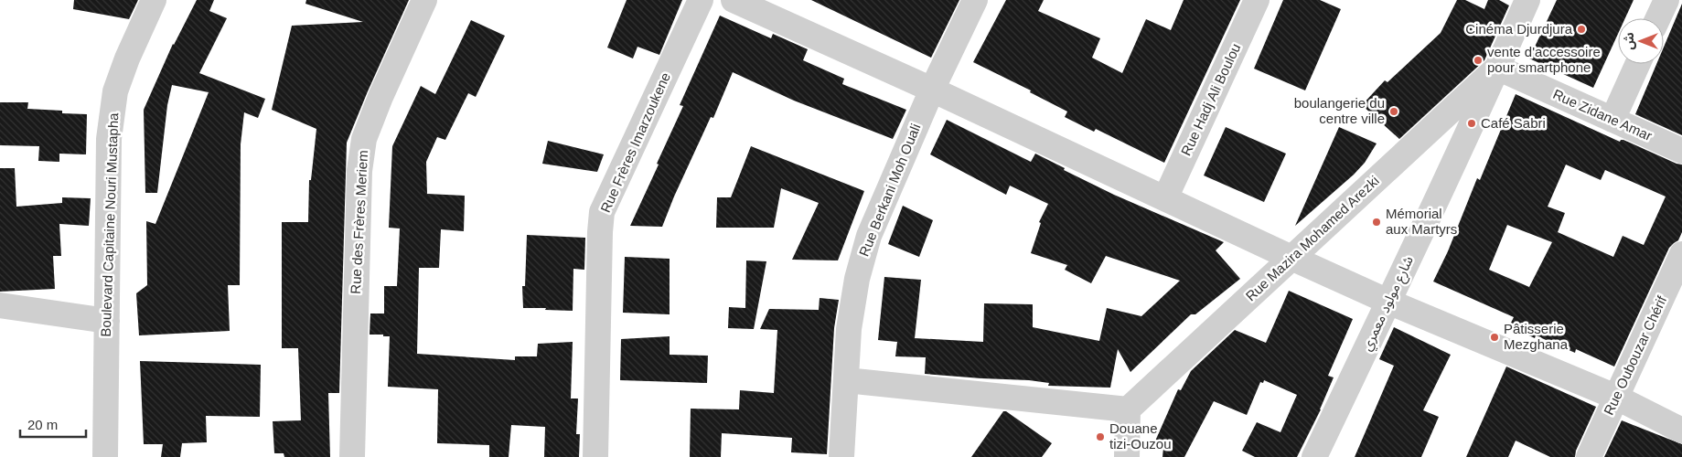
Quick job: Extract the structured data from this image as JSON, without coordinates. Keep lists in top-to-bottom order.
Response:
{
  "streets": {
    "street": [
      "Rue Hadj Ali Boulou",
      "Rue Zidane Amar",
      "Rue Frères Imarzoukene",
      "Rue Berkani Moh Ouali",
      "Rue des Frères Meriem",
      "Boulevard Capitaine Nouri Mustapha",
      "Rue Mazira Mohamed Arezki",
      "شارع مولود معمري",
      "Rue Oubouzar Chérif"
    ]
  },
  "crossings": [
    ["Rue Zidane Amar", "Rue Mazira Mohamed Arezki"],
    ["Rue Zidane Amar", "شارع مولود معمري"],
    ["Rue Mazira Mohamed Arezki", "شارع مولود معمري"]
  ],
  "places": [
    "Cinéma Djurdjura",
    "vente d'accessoire pour smartphone",
    "boulangerie du centre ville",
    "Café Sabri",
    "Mémorial aux Martyrs",
    "Pâtisserie Mezghana",
    "Douane tizi-Ouzou"
  ],
  "scale_bar": "20 m",
  "north": "left"
}
